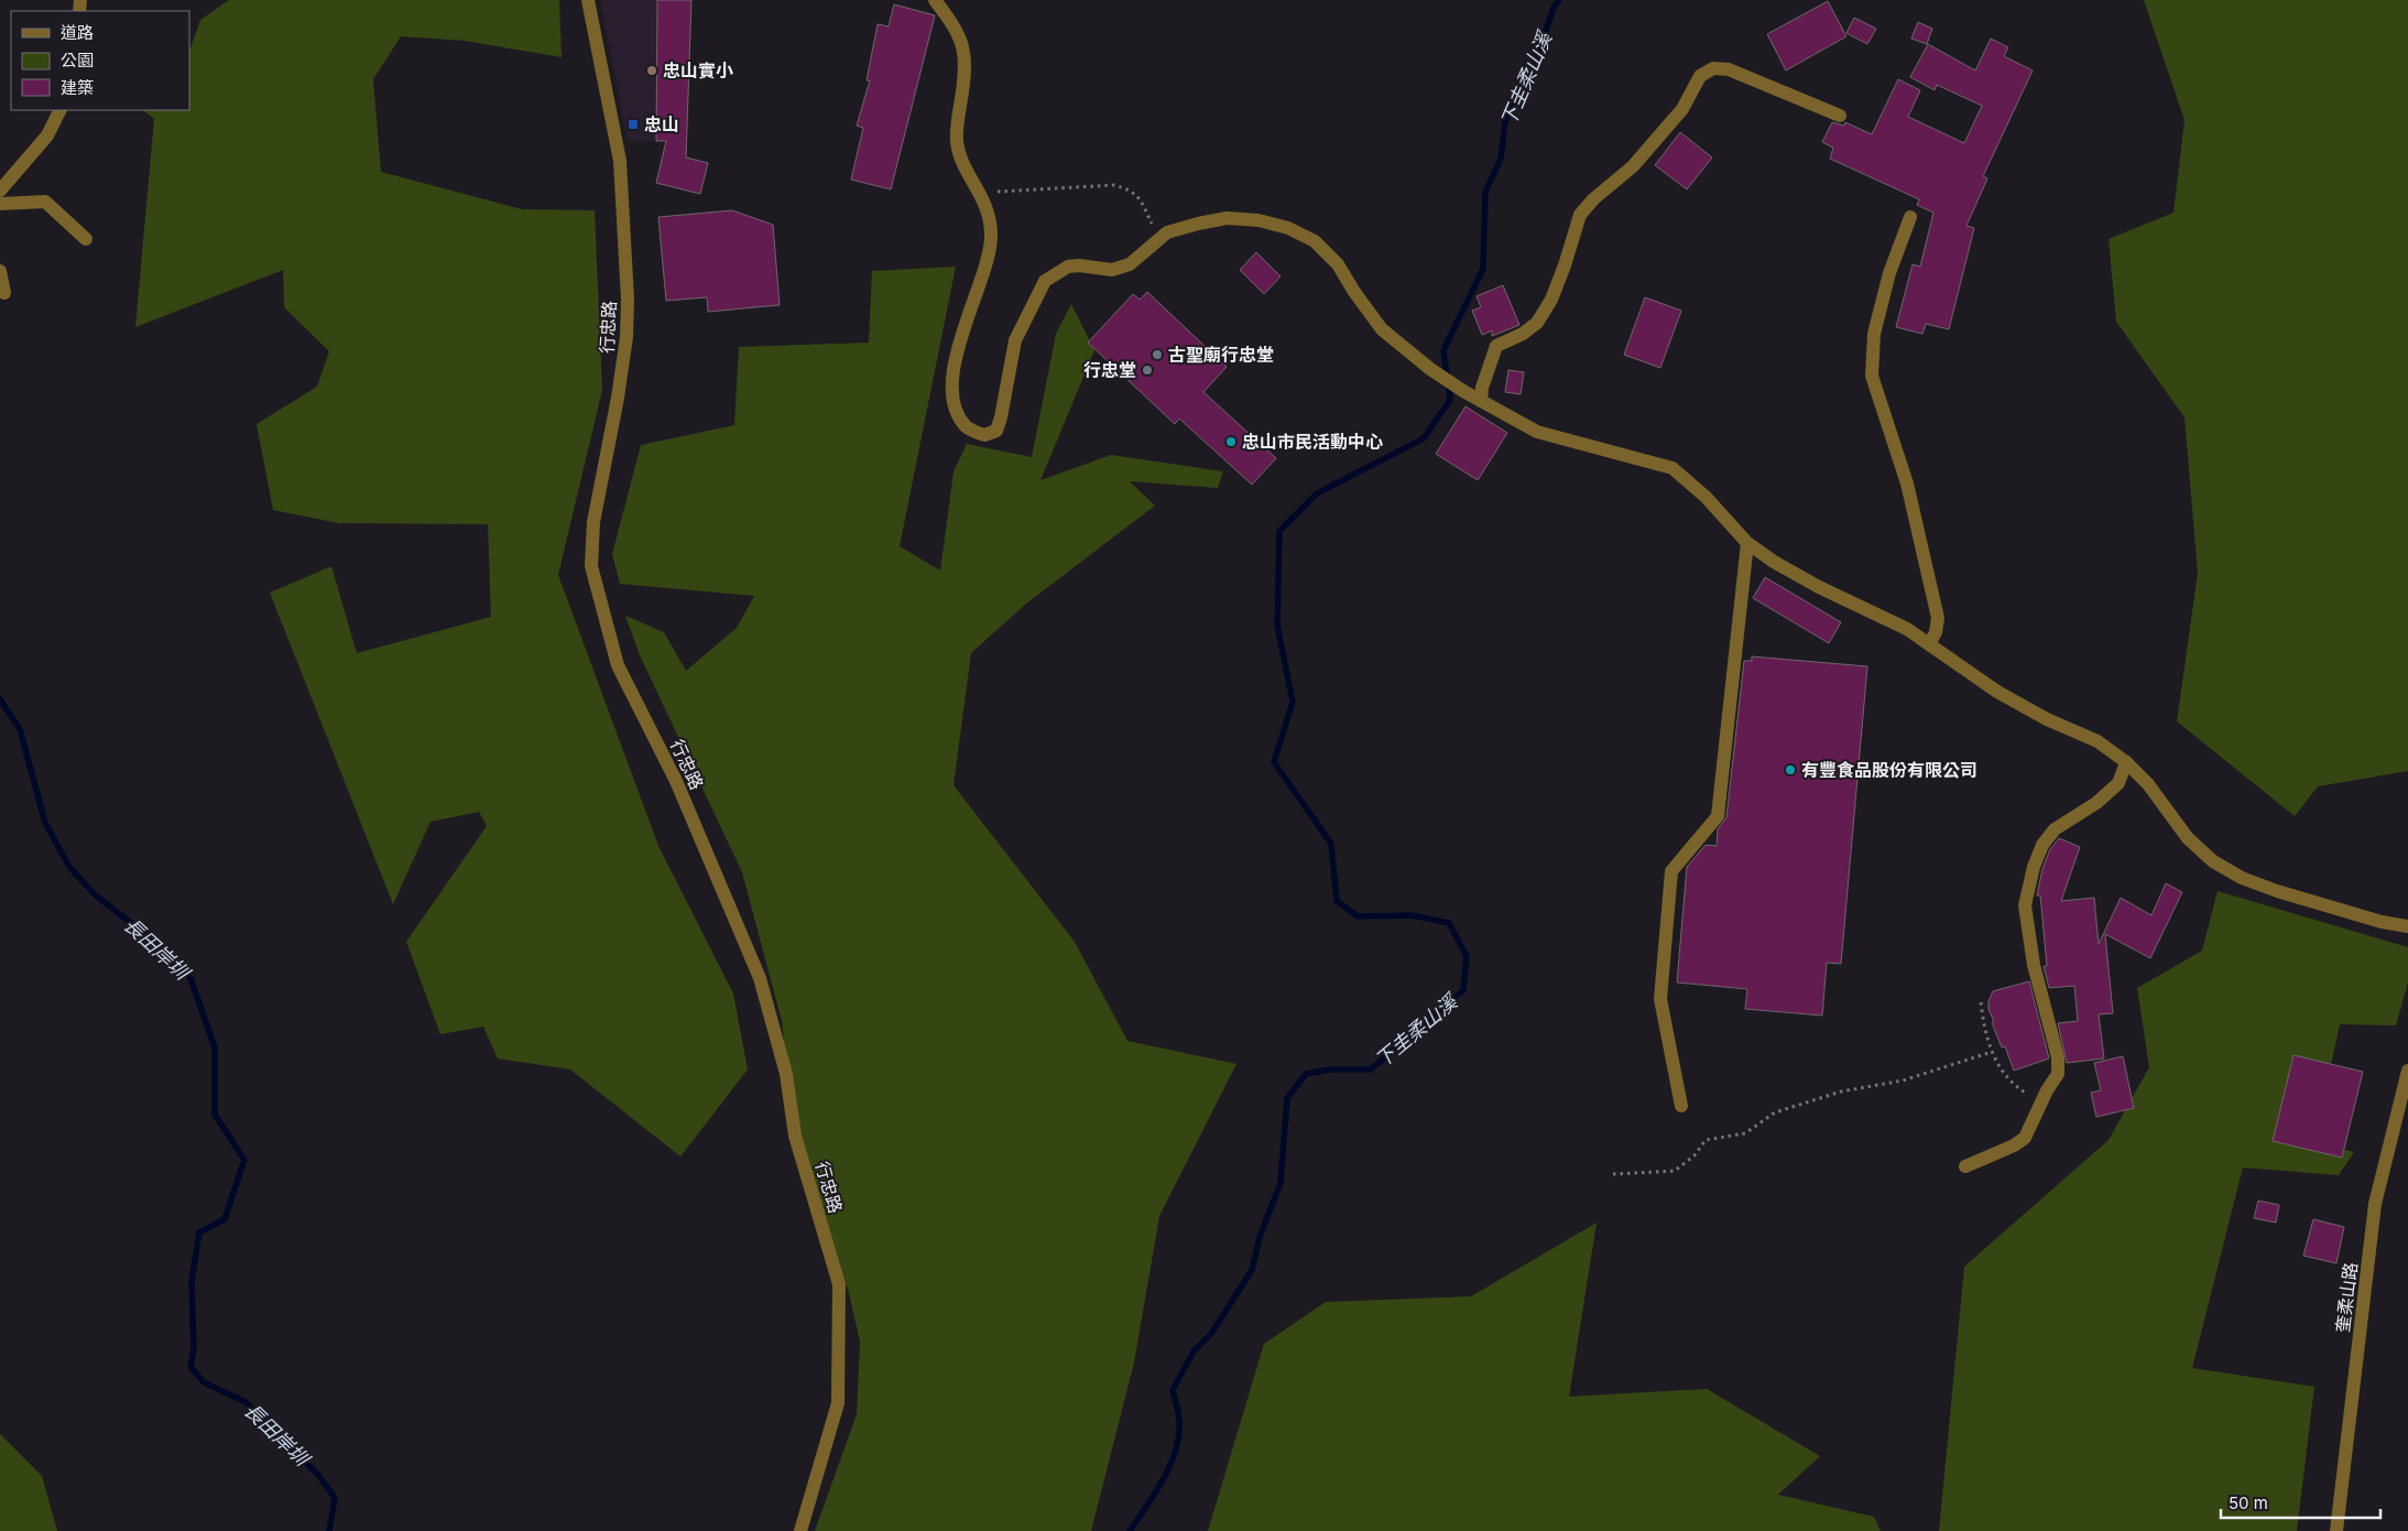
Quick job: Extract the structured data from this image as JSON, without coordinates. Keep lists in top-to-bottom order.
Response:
{
  "streets": {
    "street": ["行忠路", "奎柔山路"]
  },
  "water": ["下圭柔山溪", "長田岸圳"],
  "places": {
    "other": [
      "忠山實小",
      "古聖廟行忠堂",
      "行忠堂",
      "忠山市民活動中心",
      "有豐食品股份有限公司"
    ],
    "transit": ["忠山"]
  },
  "legend": ["道路", "公園", "建築"],
  "scale_bar": "50 m"
}
